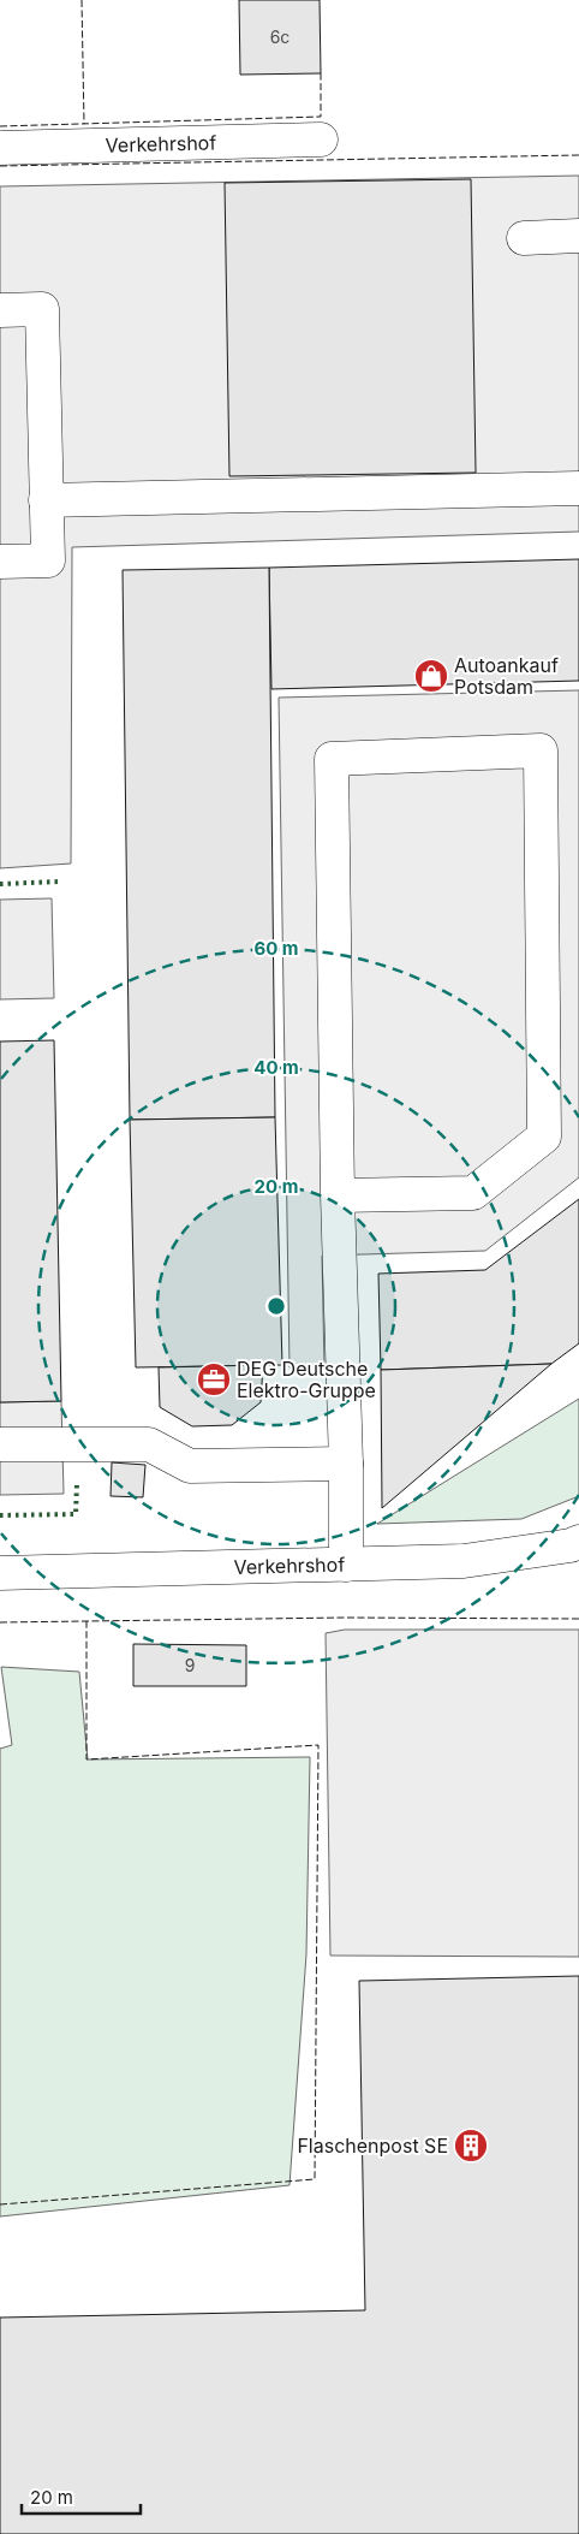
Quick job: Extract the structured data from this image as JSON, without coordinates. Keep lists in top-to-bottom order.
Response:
{
  "streets": {
    "main road": ["Verkehrshof"]
  },
  "places": {
    "shop": ["Autoankauf Potsdam"],
    "office": ["DEG Deutsche Elektro-Gruppe"],
    "building": ["Flaschenpost SE"]
  },
  "house_numbers": ["6c", "9"],
  "scale_bar": "20 m",
  "rings": ["60 m", "40 m", "20 m"]
}
